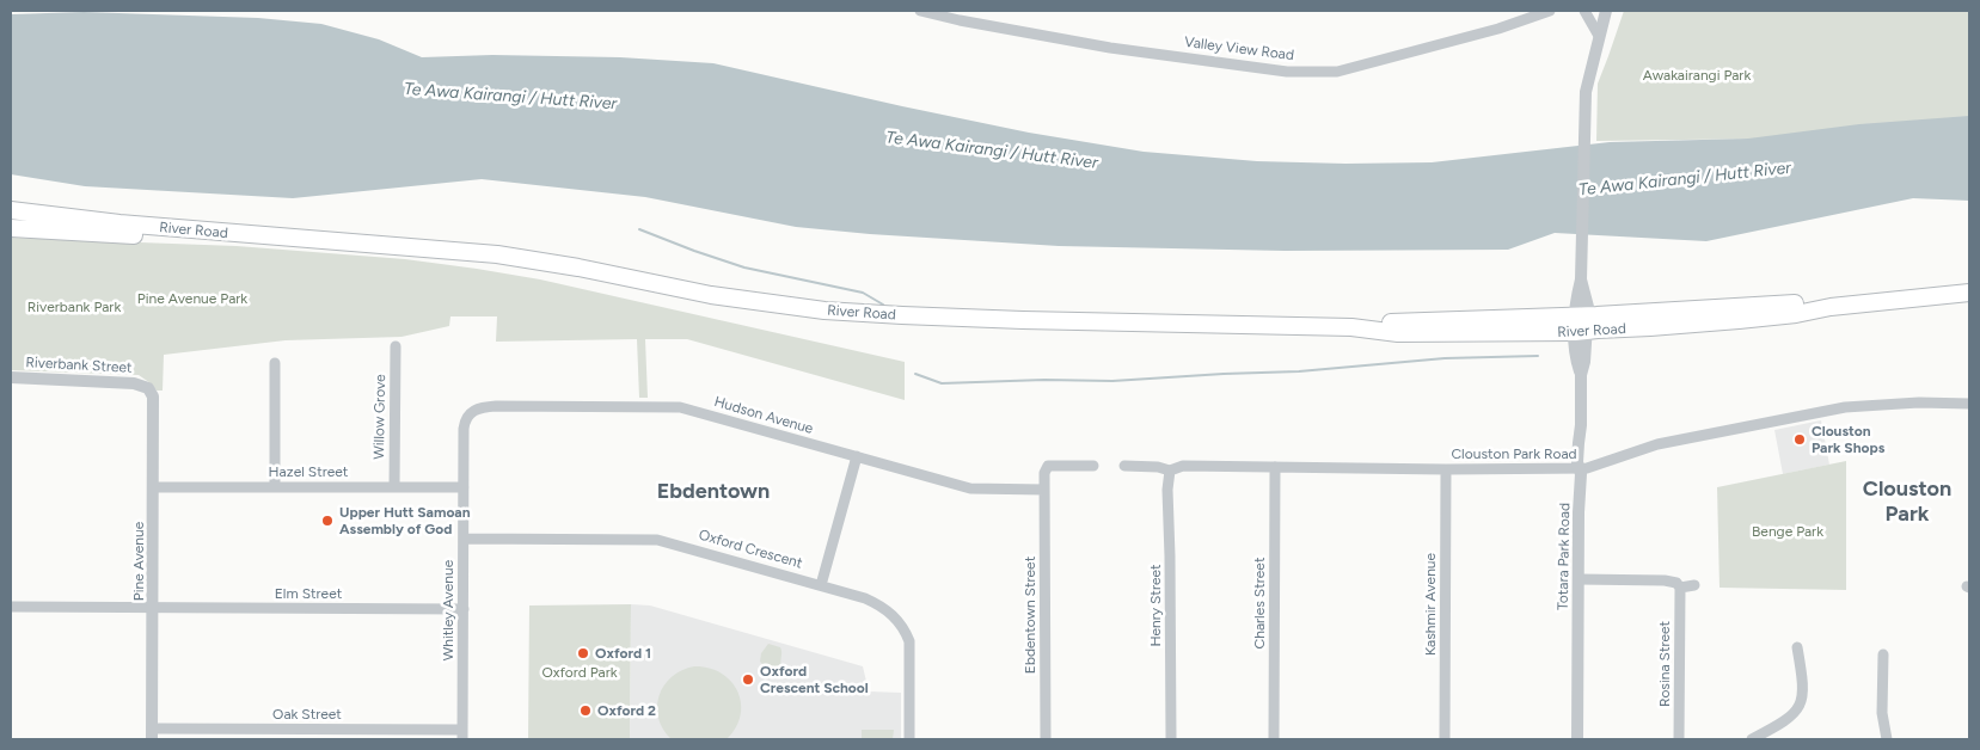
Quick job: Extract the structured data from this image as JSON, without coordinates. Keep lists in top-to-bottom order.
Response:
{
  "streets": {
    "highway": ["River Road"],
    "street": [
      "Valley View Road",
      "Riverbank Street",
      "Hudson Avenue",
      "Willow Grove",
      "Clouston Park Road",
      "Hazel Street",
      "Oxford Crescent",
      "Totara Park Road",
      "Pine Avenue",
      "Elm Street",
      "Charles Street",
      "Kashmir Avenue",
      "Henry Street",
      "Whitley Avenue",
      "Ebdentown Street",
      "Rosina Street",
      "Oak Street"
    ]
  },
  "crossings": [
    ["River Road", "Totara Park Road"],
    ["Riverbank Street", "Pine Avenue"],
    ["Hudson Avenue", "Whitley Avenue"],
    ["Hudson Avenue", "Ebdentown Street"],
    ["Willow Grove", "Hazel Street"],
    ["Clouston Park Road", "Totara Park Road"],
    ["Clouston Park Road", "Charles Street"],
    ["Clouston Park Road", "Kashmir Avenue"],
    ["Clouston Park Road", "Henry Street"],
    ["Hazel Street", "Pine Avenue"],
    ["Hazel Street", "Whitley Avenue"],
    ["Oxford Crescent", "Whitley Avenue"],
    ["Pine Avenue", "Elm Street"],
    ["Pine Avenue", "Oak Street"],
    ["Elm Street", "Whitley Avenue"],
    ["Whitley Avenue", "Oak Street"]
  ],
  "districts": ["Clouston Park", "Ebdentown"],
  "water": ["Te Awa Kairangi / Hutt River"],
  "parks": [
    "Awakairangi Park",
    "Pine Avenue Park",
    "Riverbank Park",
    "Benge Park",
    "Oxford Park"
  ],
  "places": [
    "Clouston Park Shops",
    "Upper Hutt Samoan Assembly of God",
    "Oxford 1",
    "Oxford Crescent School",
    "Oxford 2"
  ]
}
